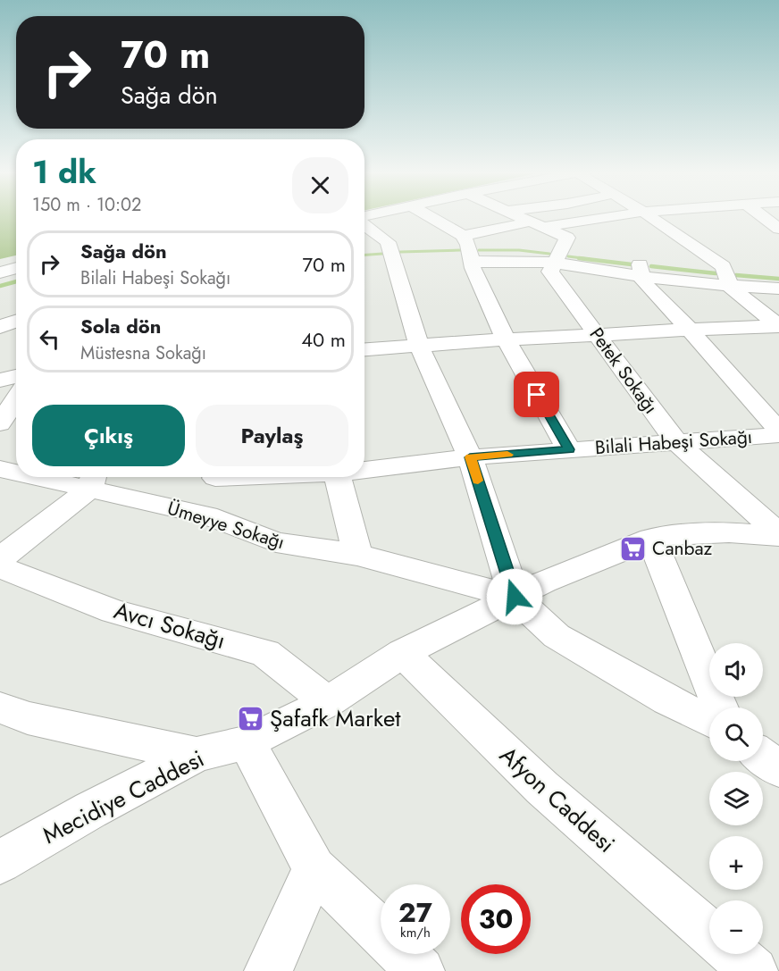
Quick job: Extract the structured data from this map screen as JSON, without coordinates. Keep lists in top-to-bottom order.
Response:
{
  "streets": {
    "street": [
      "Petek Sokağı",
      "Bilali Habeşi Sokağı",
      "Ümeyye Sokağı",
      "Avcı Sokağı",
      "Mecidiye Caddesi",
      "Afyon Caddesi"
    ]
  },
  "crossings": [
    ["Petek Sokağı", "Bilali Habeşi Sokağı"],
    ["Petek Sokağı", "Mecidiye Caddesi"],
    ["Ümeyye Sokağı", "Mecidiye Caddesi"],
    ["Avcı Sokağı", "Mecidiye Caddesi"],
    ["Mecidiye Caddesi", "Afyon Caddesi"]
  ],
  "places": {
    "supermarket": ["Canbaz", "Şafafk Market"]
  },
  "page": {
    "turn": ["70 m", "Sağa dön"],
    "heading": ["1 dk", "150 m · 10:02"],
    "list": [
      {
        "name": "Sağa dön",
        "note": "Bilali Habeşi Sokağı",
        "value": "70 m"
      },
      {
        "name": "Sola dön",
        "note": "Müstesna Sokağı",
        "value": "40 m"
      }
    ],
    "buttons": ["Çıkış", "Paylaş"],
    "map_buttons": ["+", "−"],
    "speed": "27 km/h",
    "limit": "30"
  }
}
